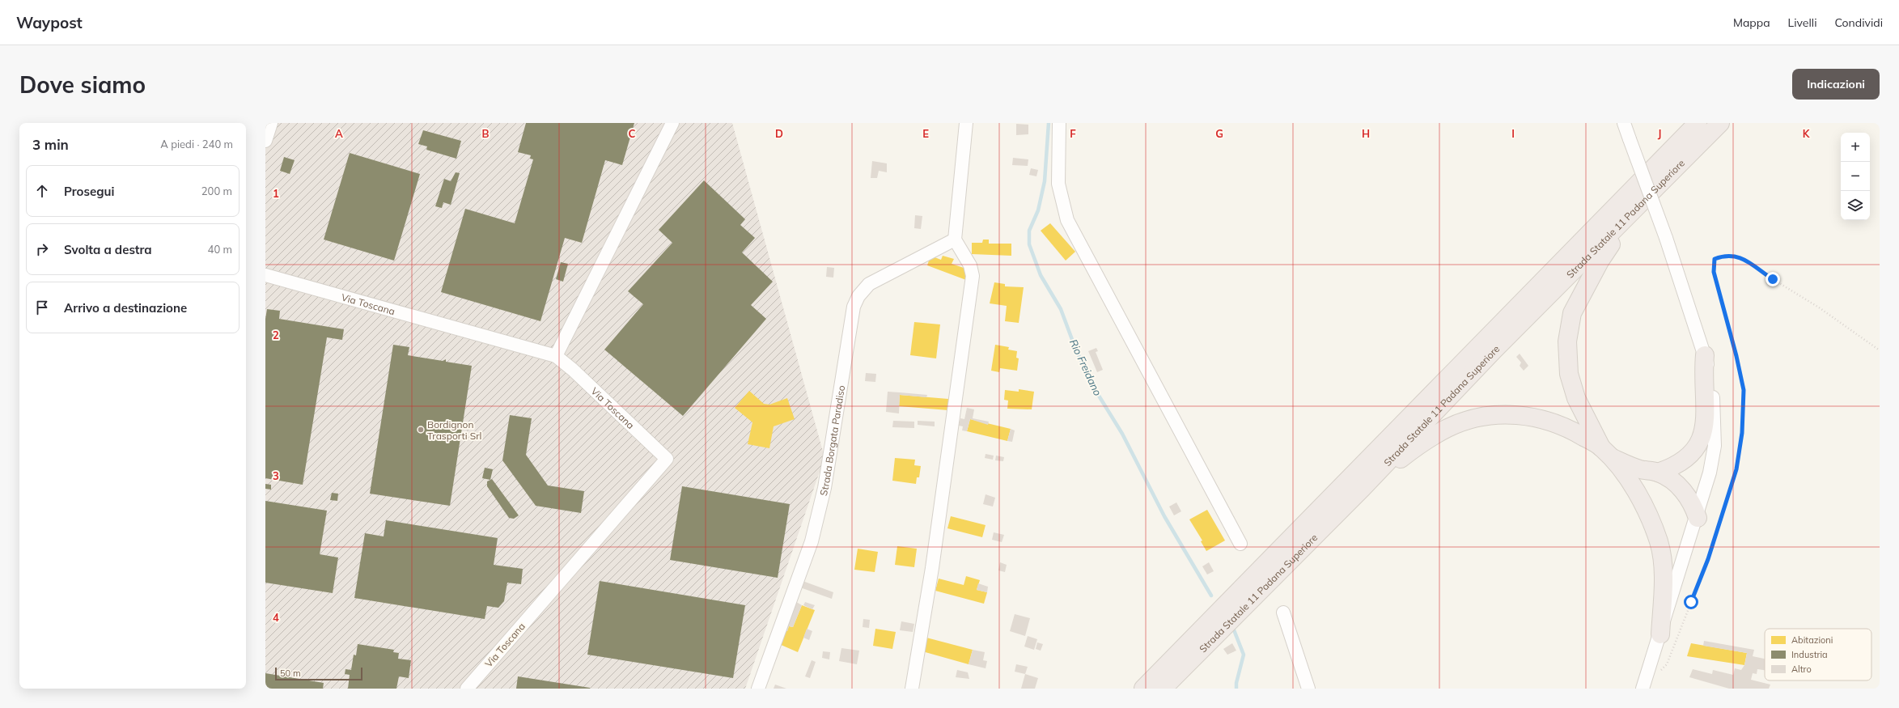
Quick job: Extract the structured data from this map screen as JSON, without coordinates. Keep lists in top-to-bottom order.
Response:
{
  "streets": {
    "highway": ["Strada Statale 11 Padana Superiore"],
    "street": ["Via Toscana", "Strada Borgata Paradiso"]
  },
  "water": ["Rio Freidano"],
  "places": ["Bordignon Trasporti Srl"],
  "legend": ["Abitazioni", "Industria", "Altro"],
  "scale_bar": "50 m",
  "page": {
    "header": "Waypost",
    "nav": ["Mappa", "Livelli", "Condividi"],
    "buttons": "Indicazioni",
    "title": "Dove siamo",
    "heading": ["3 min", "A piedi · 240 m"],
    "map_buttons": ["+", "−"],
    "list": [
      ["Prosegui", "200 m"],
      ["Svolta a destra", "40 m"],
      "Arrivo a destinazione"
    ],
    "scale": "50 m"
  },
  "grid": {
    "columns": [
      "A",
      "B",
      "C",
      "D",
      "E",
      "F",
      "G",
      "H",
      "I",
      "J",
      "K"
    ],
    "rows": [
      "1",
      "2",
      "3",
      "4"
    ]
  }
}
